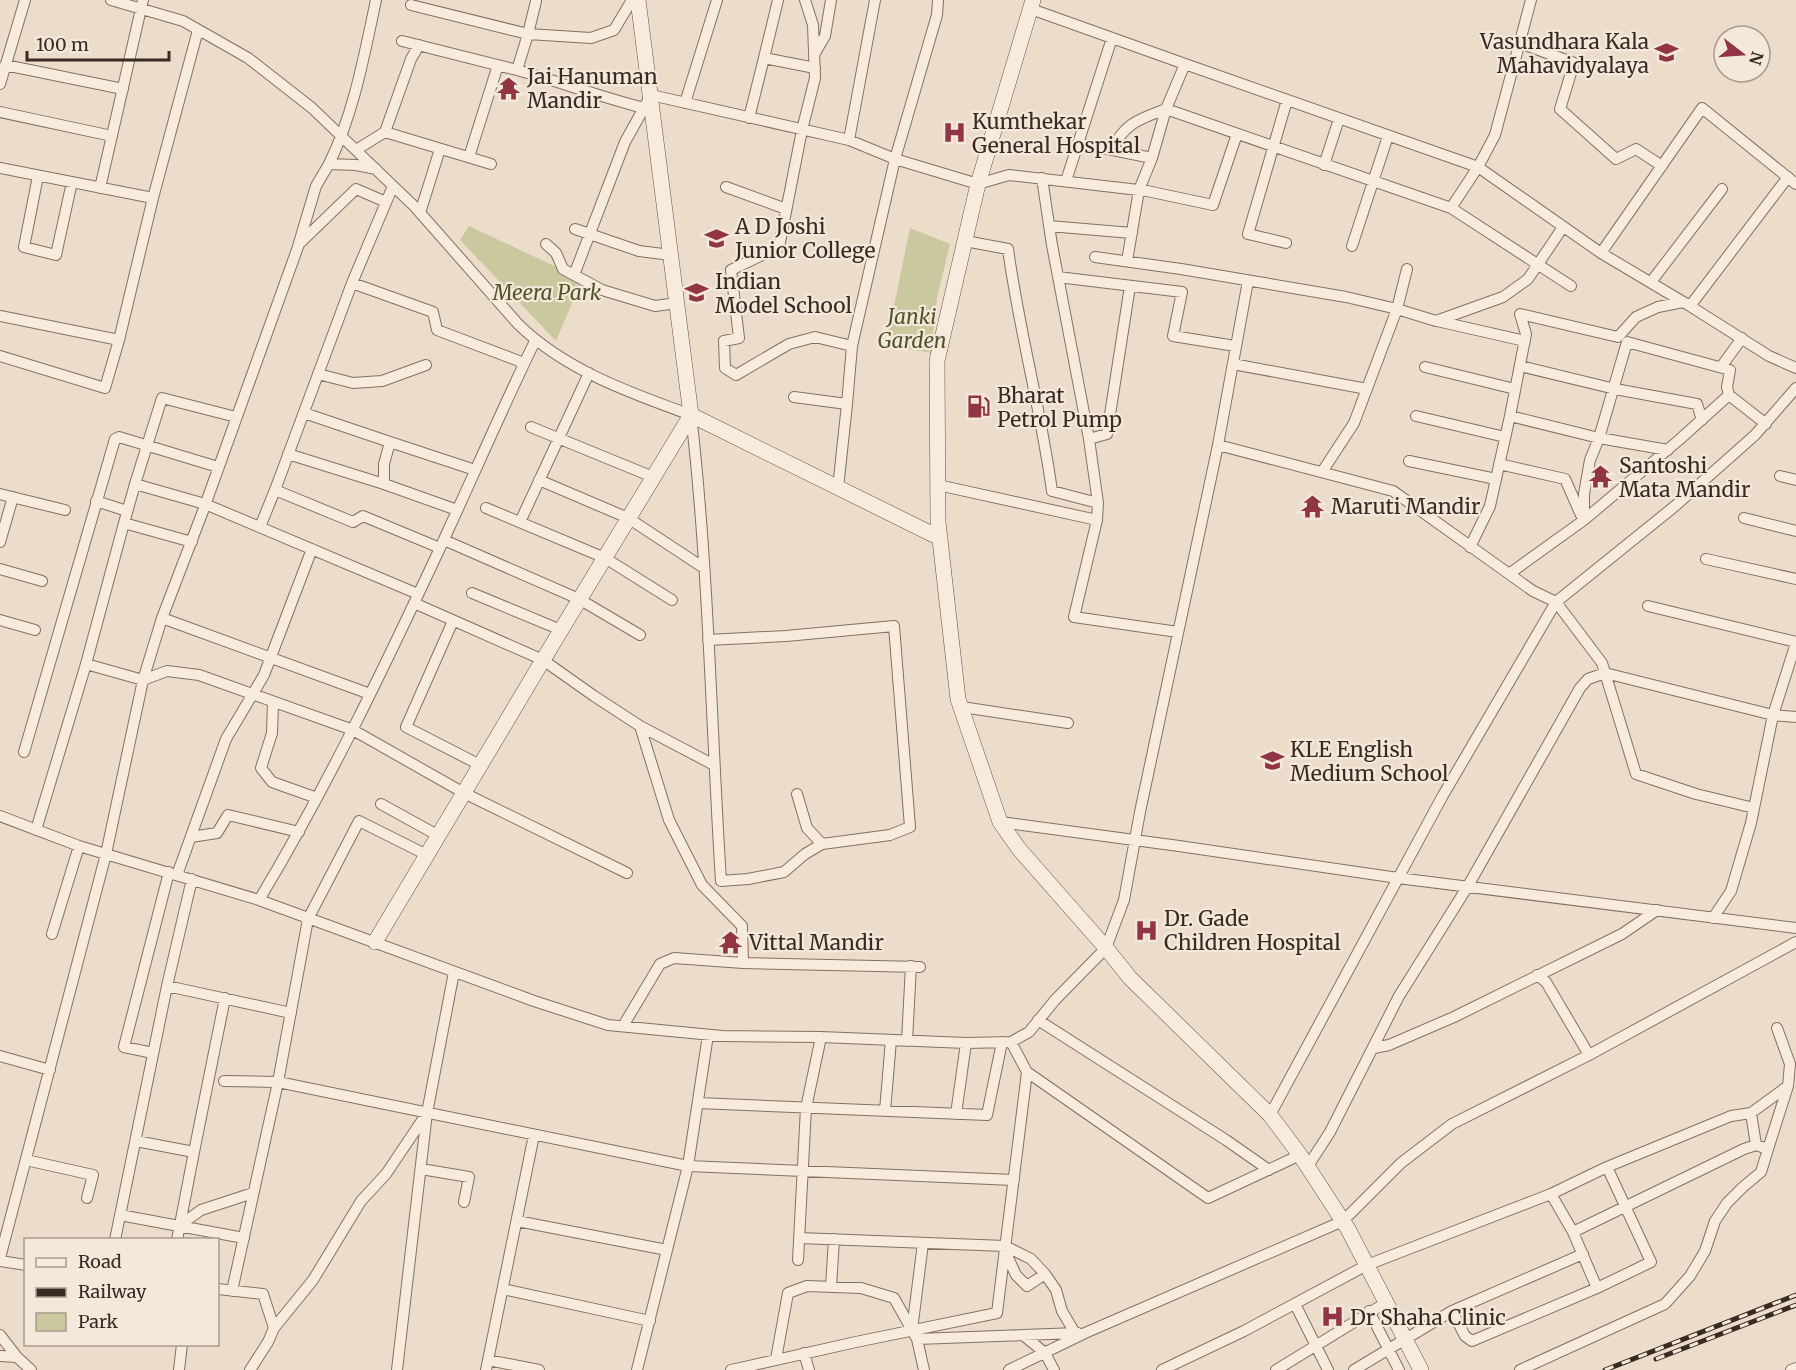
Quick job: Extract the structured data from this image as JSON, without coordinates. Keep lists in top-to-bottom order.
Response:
{
  "parks": ["Meera Park", "Janki Garden"],
  "places": {
    "school or university": [
      "Vasundhara Kala Mahavidyalaya",
      "A D Joshi Junior College",
      "Indian Model School",
      "KLE English Medium School"
    ],
    "temple": [
      "Jai Hanuman Mandir",
      "Santoshi Mata Mandir",
      "Maruti Mandir",
      "Vittal Mandir"
    ],
    "hospital": ["Kumthekar General Hospital", "Dr. Gade Children Hospital", "Dr Shaha Clinic"],
    "fuel station": ["Bharat Petrol Pump"]
  },
  "legend": ["Road", "Railway", "Park"],
  "scale_bar": "100 m",
  "north": "right"
}
